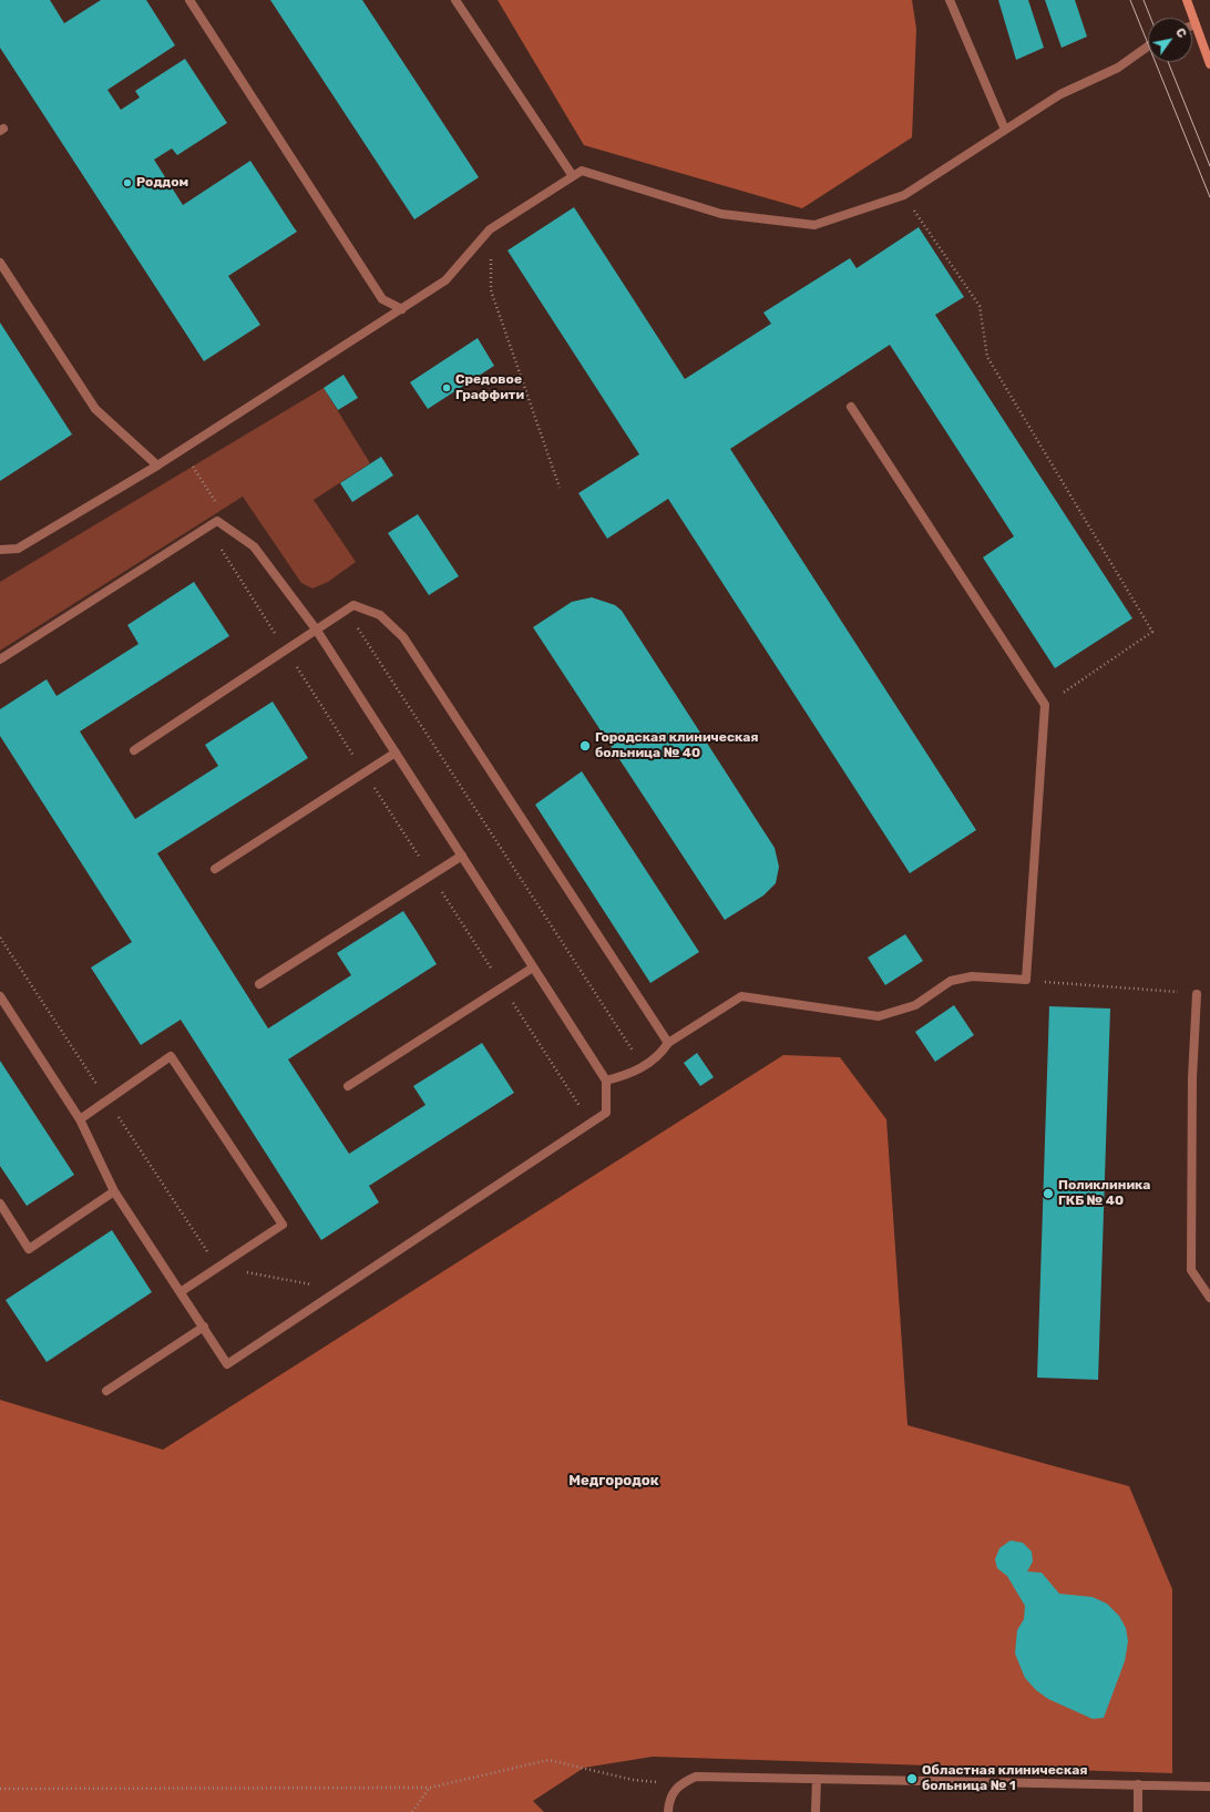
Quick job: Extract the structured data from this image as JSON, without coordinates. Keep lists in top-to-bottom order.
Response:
{
  "districts": ["Медгородок"],
  "places": [
    "Роддом",
    "Средовое Граффити",
    "Городская клиническая больница № 40",
    "Поликлиника ГКБ № 40",
    "Областная клиническая больница № 1"
  ],
  "north": "top right"
}
